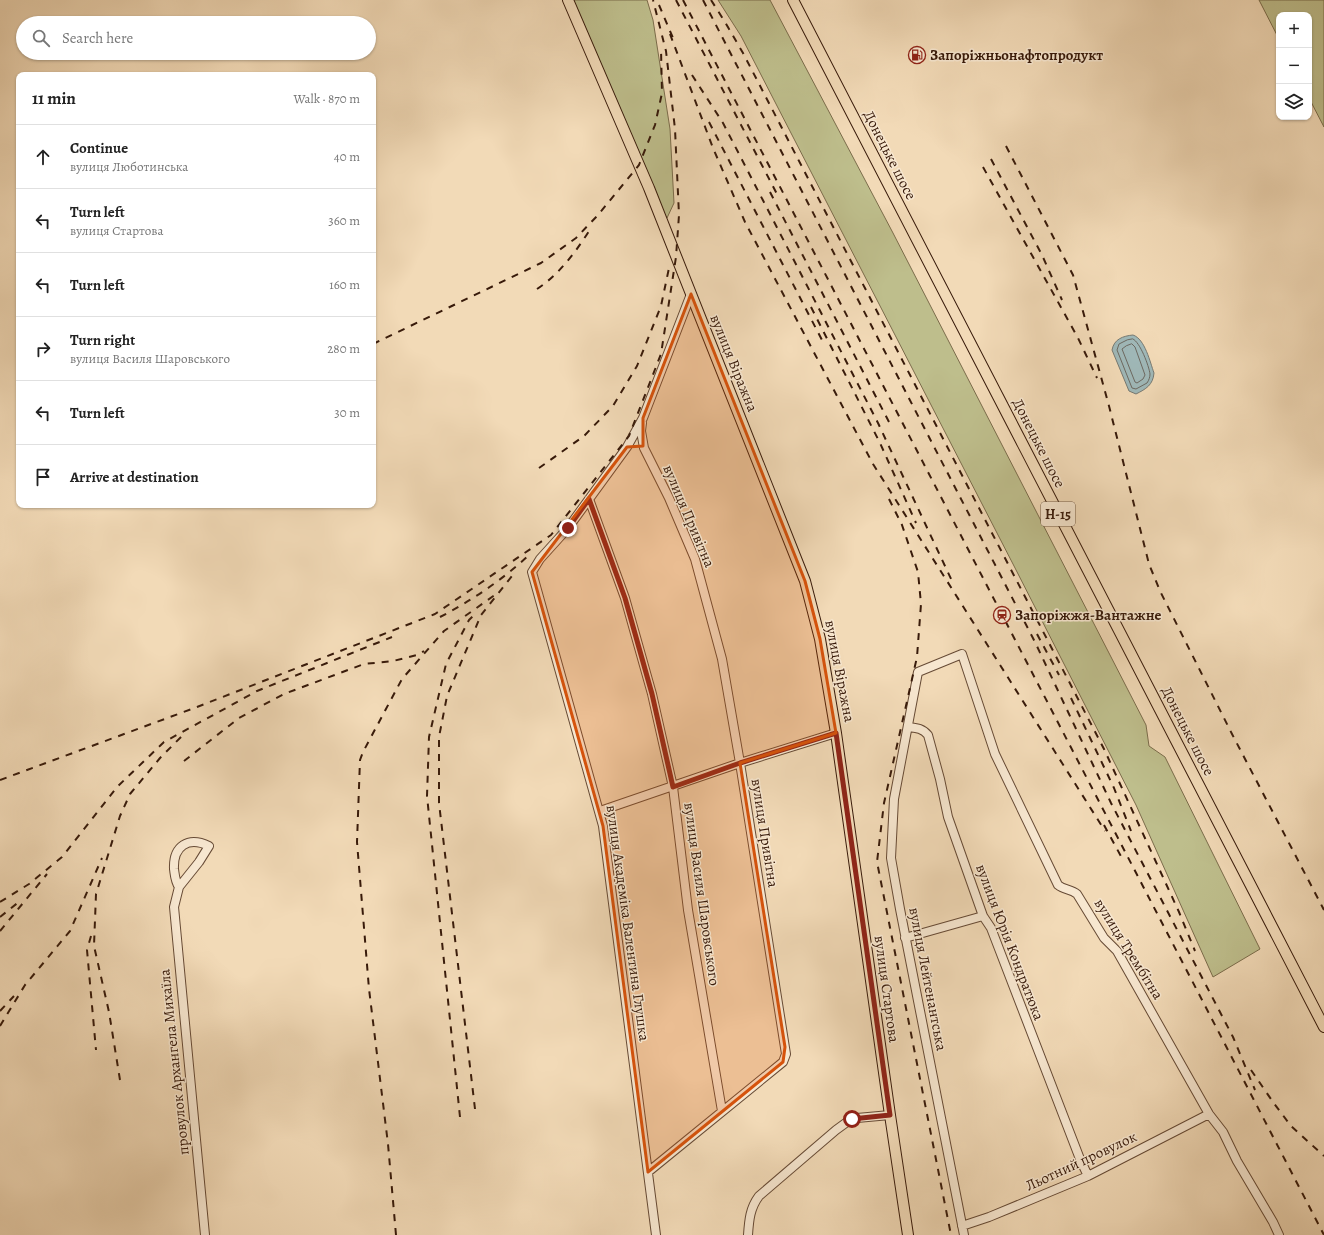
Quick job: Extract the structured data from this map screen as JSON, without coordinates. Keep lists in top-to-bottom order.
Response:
{
  "streets": {
    "main road": [
      "Донецьке шосе",
      "вулиця Віражна",
      "Н-15",
      "вулиця Стартова"
    ],
    "street": [
      "вулиця Привітна",
      "вулиця Василя Шаровського",
      "вулиця Академіка Валентина Глушка",
      "вулиця Юрія Кондратюка",
      "вулиця Трембітна",
      "вулиця Лейтенантська",
      "провулок Архангела Михаїла",
      "Льотний провулок"
    ]
  },
  "crossings": [
    ["вулиця Віражна", "вулиця Стартова"],
    ["вулиця Привітна", "вулиця Василя Шаровського"],
    ["вулиця Привітна", "вулиця Академіка Валентина Глушка"],
    ["вулиця Василя Шаровського", "вулиця Академіка Валентина Глушка"],
    ["вулиця Юрія Кондратюка", "вулиця Лейтенантська"],
    ["вулиця Юрія Кондратюка", "Льотний провулок"],
    ["вулиця Трембітна", "вулиця Лейтенантська"],
    ["вулиця Трембітна", "Льотний провулок"],
    ["вулиця Лейтенантська", "Льотний провулок"]
  ],
  "places": {
    "fuel station": ["Запоріжньонафтопродукт"],
    "station": ["Запоріжжя-Вантажне"]
  },
  "page": {
    "map_buttons": ["+", "−"],
    "search": "Search here",
    "heading": ["11 min", "Walk · 870 m"],
    "list": [
      ["Continue", "вулиця Люботинська", "40 m"],
      ["Turn left", "вулиця Стартова", "360 m"],
      ["Turn left", "160 m"],
      ["Turn right", "вулиця Василя Шаровського", "280 m"],
      ["Turn left", "30 m"],
      "Arrive at destination"
    ]
  }
}
